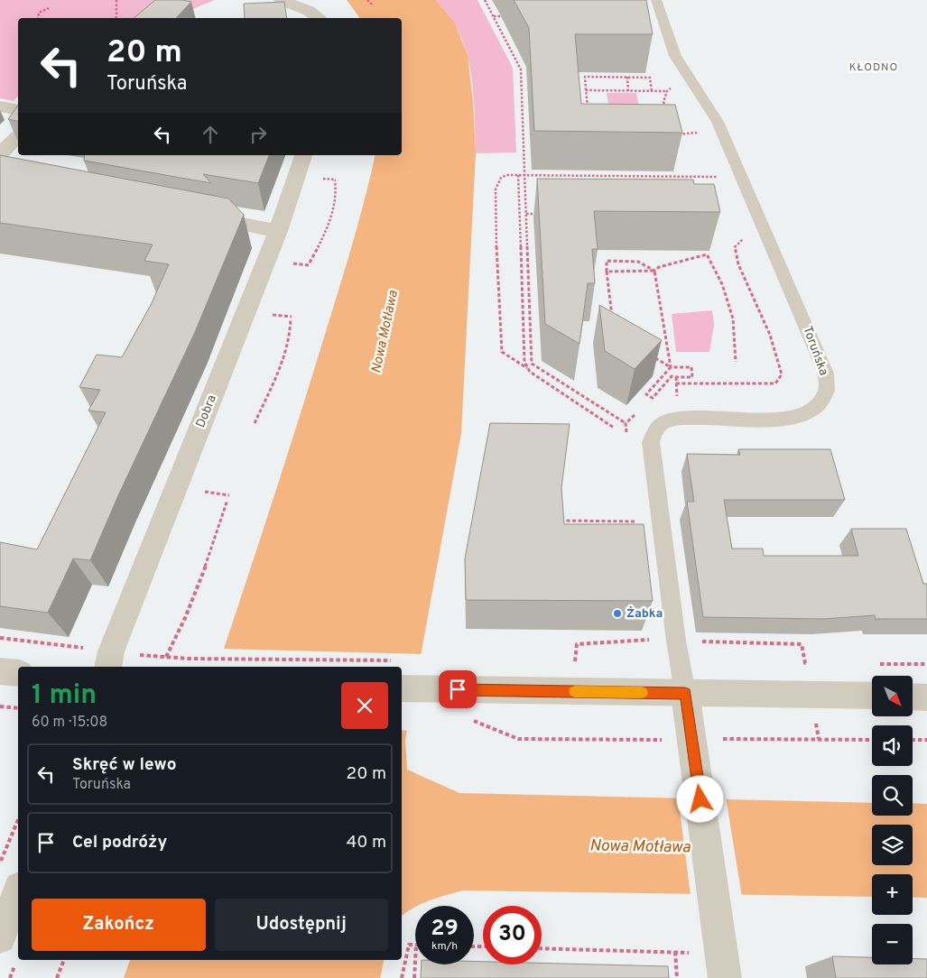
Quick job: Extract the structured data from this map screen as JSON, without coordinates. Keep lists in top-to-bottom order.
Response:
{
  "streets": {
    "street": ["Dobra"],
    "lane": ["Toruńska"]
  },
  "districts": ["KŁODNO"],
  "water": ["Nowa Motława"],
  "places": ["Żabka"],
  "north": "bottom right",
  "page": {
    "turn": ["20 m", "Toruńska"],
    "heading": ["1 min", "60 m · 15:08"],
    "map_buttons": ["+", "−"],
    "list": [
      {
        "name": "Skręć w lewo",
        "note": "Toruńska",
        "value": "20 m"
      },
      {
        "name": "Cel podróży",
        "value": "40 m"
      }
    ],
    "buttons": ["Zakończ", "Udostępnij"],
    "speed": "29 km/h",
    "limit": "30"
  }
}
